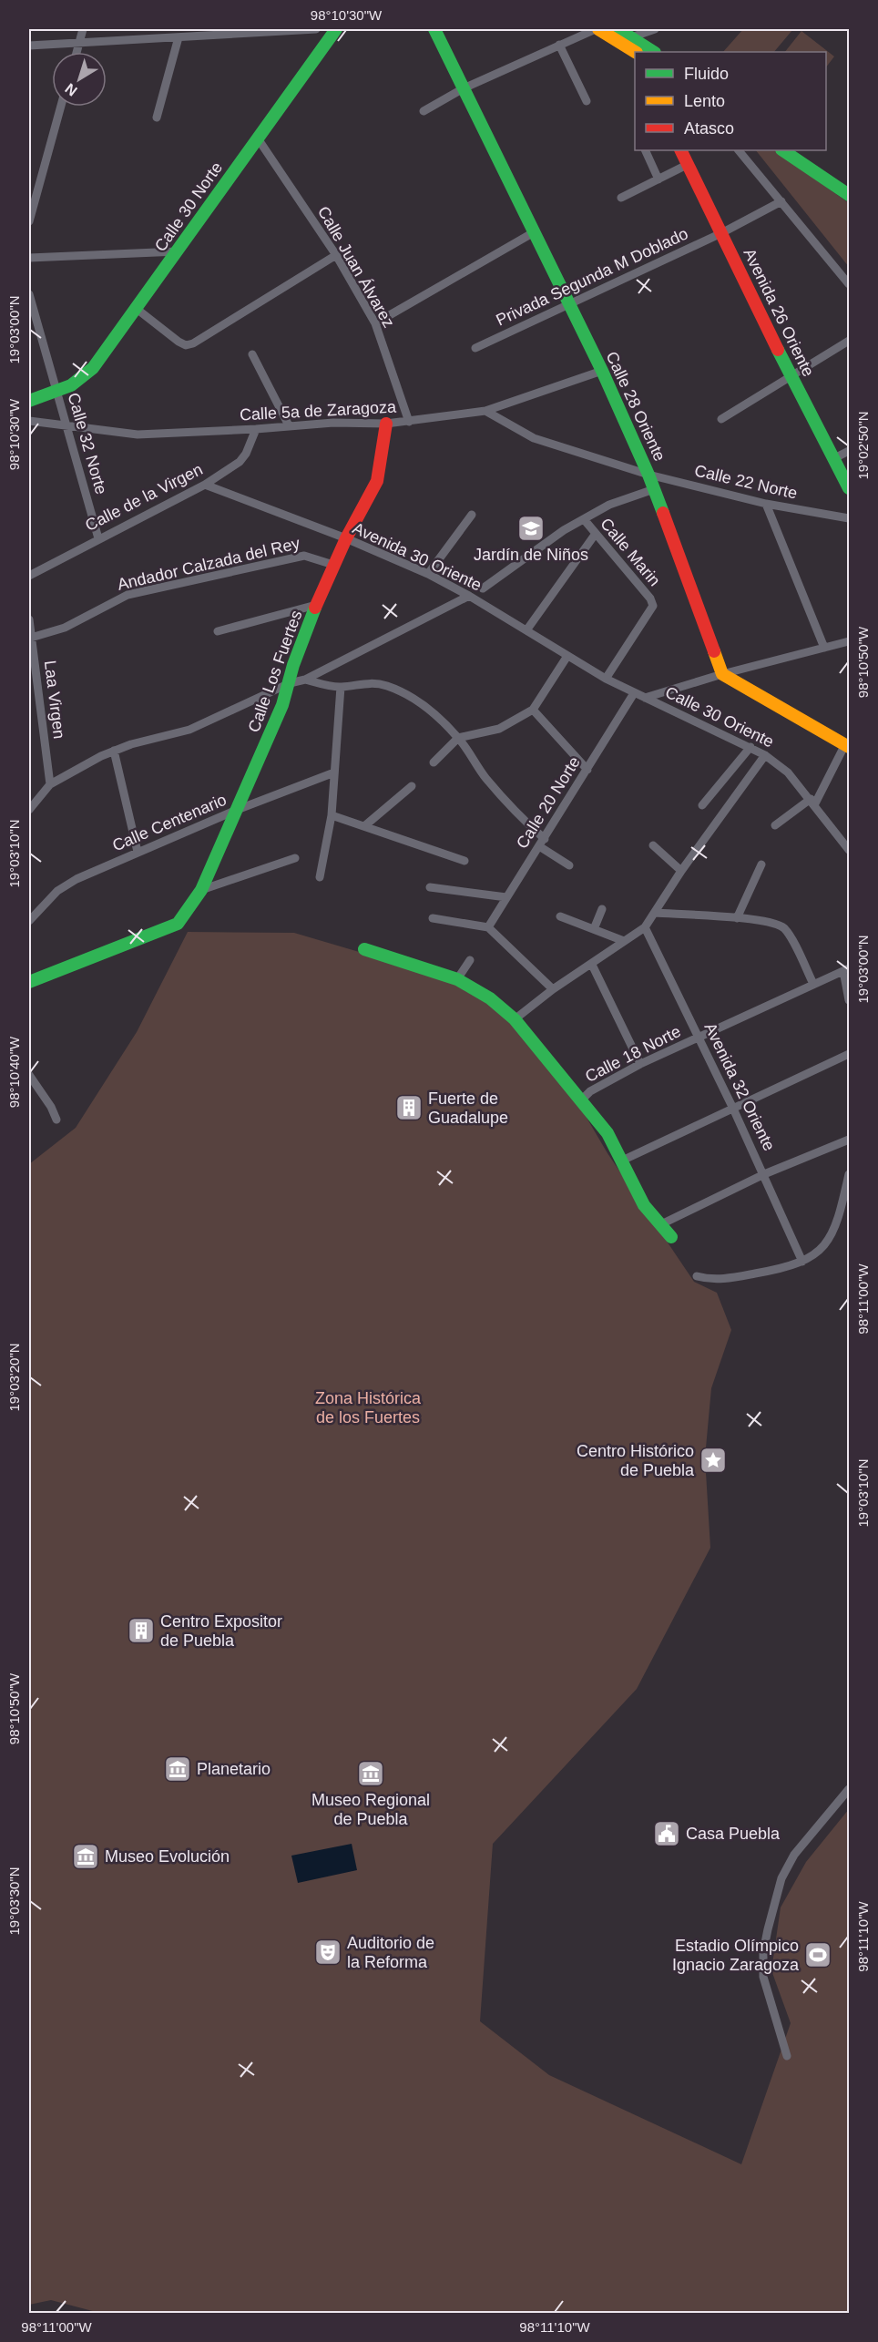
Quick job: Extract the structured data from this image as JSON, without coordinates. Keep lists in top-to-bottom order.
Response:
{
  "streets": {
    "street": [
      "Calle 30 Norte",
      "Calle Juan Álvarez",
      "Privada Segunda M Doblado",
      "Avenida 26 Oriente",
      "Calle 28 Oriente",
      "Calle 5a de Zaragoza",
      "Calle 32 Norte",
      "Calle 22 Norte",
      "Calle de la Virgen",
      "Calle Marin",
      "Avenida 30 Oriente",
      "Andador Calzada del Rey",
      "Calle Los Fuertes",
      "Laa Virgen",
      "Calle 30 Oriente",
      "Calle 20 Norte",
      "Calle Centenario",
      "Calle 18 Norte",
      "Avenida 32 Oriente"
    ]
  },
  "crossings": [
    ["Calle 30 Norte", "Calle Juan Álvarez"],
    ["Calle 30 Norte", "Calle 32 Norte"],
    ["Calle Juan Álvarez", "Calle 5a de Zaragoza"],
    ["Privada Segunda M Doblado", "Avenida 26 Oriente"],
    ["Privada Segunda M Doblado", "Calle 28 Oriente"],
    ["Calle 28 Oriente", "Calle 5a de Zaragoza"],
    ["Calle 28 Oriente", "Calle 22 Norte"],
    ["Calle 5a de Zaragoza", "Calle 32 Norte"],
    ["Calle 5a de Zaragoza", "Calle 22 Norte"],
    ["Calle 5a de Zaragoza", "Calle de la Virgen"],
    ["Calle 5a de Zaragoza", "Calle Los Fuertes"],
    ["Calle 32 Norte", "Calle de la Virgen"],
    ["Calle de la Virgen", "Avenida 30 Oriente"],
    ["Calle Marin", "Avenida 30 Oriente"],
    ["Calle Marin", "Calle 30 Oriente"],
    ["Avenida 30 Oriente", "Calle Los Fuertes"],
    ["Avenida 30 Oriente", "Calle 30 Oriente"],
    ["Andador Calzada del Rey", "Calle Los Fuertes"],
    ["Andador Calzada del Rey", "Laa Virgen"],
    ["Calle Los Fuertes", "Calle Centenario"],
    ["Calle 30 Oriente", "Calle 20 Norte"],
    ["Calle 18 Norte", "Avenida 32 Oriente"]
  ],
  "parks": ["Zona Histórica de los Fuertes"],
  "places": {
    "school or university": ["Jardín de Niños"],
    "building": ["Fuerte de Guadalupe", "Centro Expositor de Puebla"],
    "place": ["Centro Histórico de Puebla"],
    "museum": ["Planetario", "Museo Regional de Puebla", "Museo Evolución"],
    "public building": ["Casa Puebla"],
    "theatre": ["Auditorio de la Reforma"],
    "sports": ["Estadio Olímpico Ignacio Zaragoza"]
  },
  "legend": ["Fluido", "Lento", "Atasco"],
  "north": "bottom left",
  "coordinates": [
    "98°10'30\"W",
    "19°03'00\"N",
    "19°02'50\"N",
    "98°10'50\"W",
    "19°03'10\"N",
    "98°10'40\"W",
    "98°11'00\"W",
    "19°03'20\"N",
    "19°03'30\"N",
    "98°11'10\"W"
  ]
}
